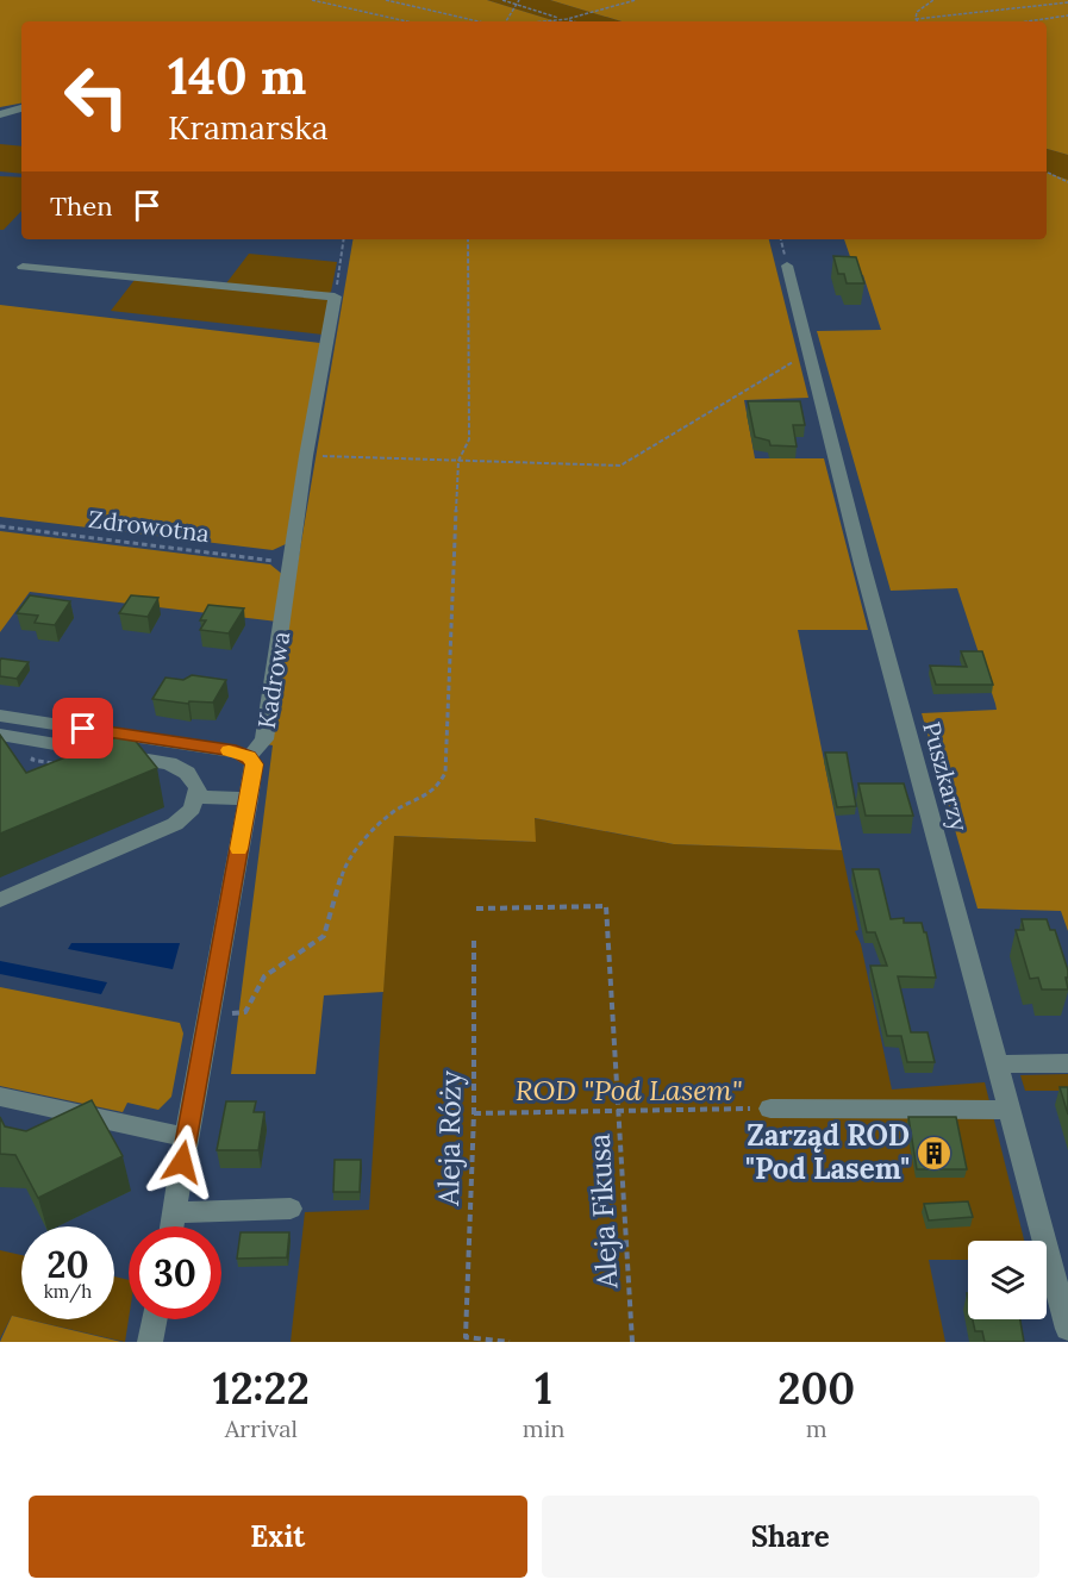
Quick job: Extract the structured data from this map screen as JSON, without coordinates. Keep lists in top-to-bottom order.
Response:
{
  "streets": {
    "street": ["Kadrowa", "Puszkarzy"],
    "path": ["Zdrowotna", "Aleja Róży", "Aleja Fikusa"]
  },
  "crossings": [
    ["Zdrowotna", "Kadrowa"]
  ],
  "parks": ["ROD \"Pod Lasem\""],
  "places": {
    "building": ["Zarząd ROD \"Pod Lasem\""]
  },
  "page": {
    "turn": ["140 m", "Kramarska"],
    "then": "Then",
    "speed": "20 km/h",
    "limit": "30",
    "eta": [
      "12:22",
      "Arrival",
      "1",
      "min",
      "200",
      "m"
    ],
    "buttons": ["Exit", "Share"]
  }
}
